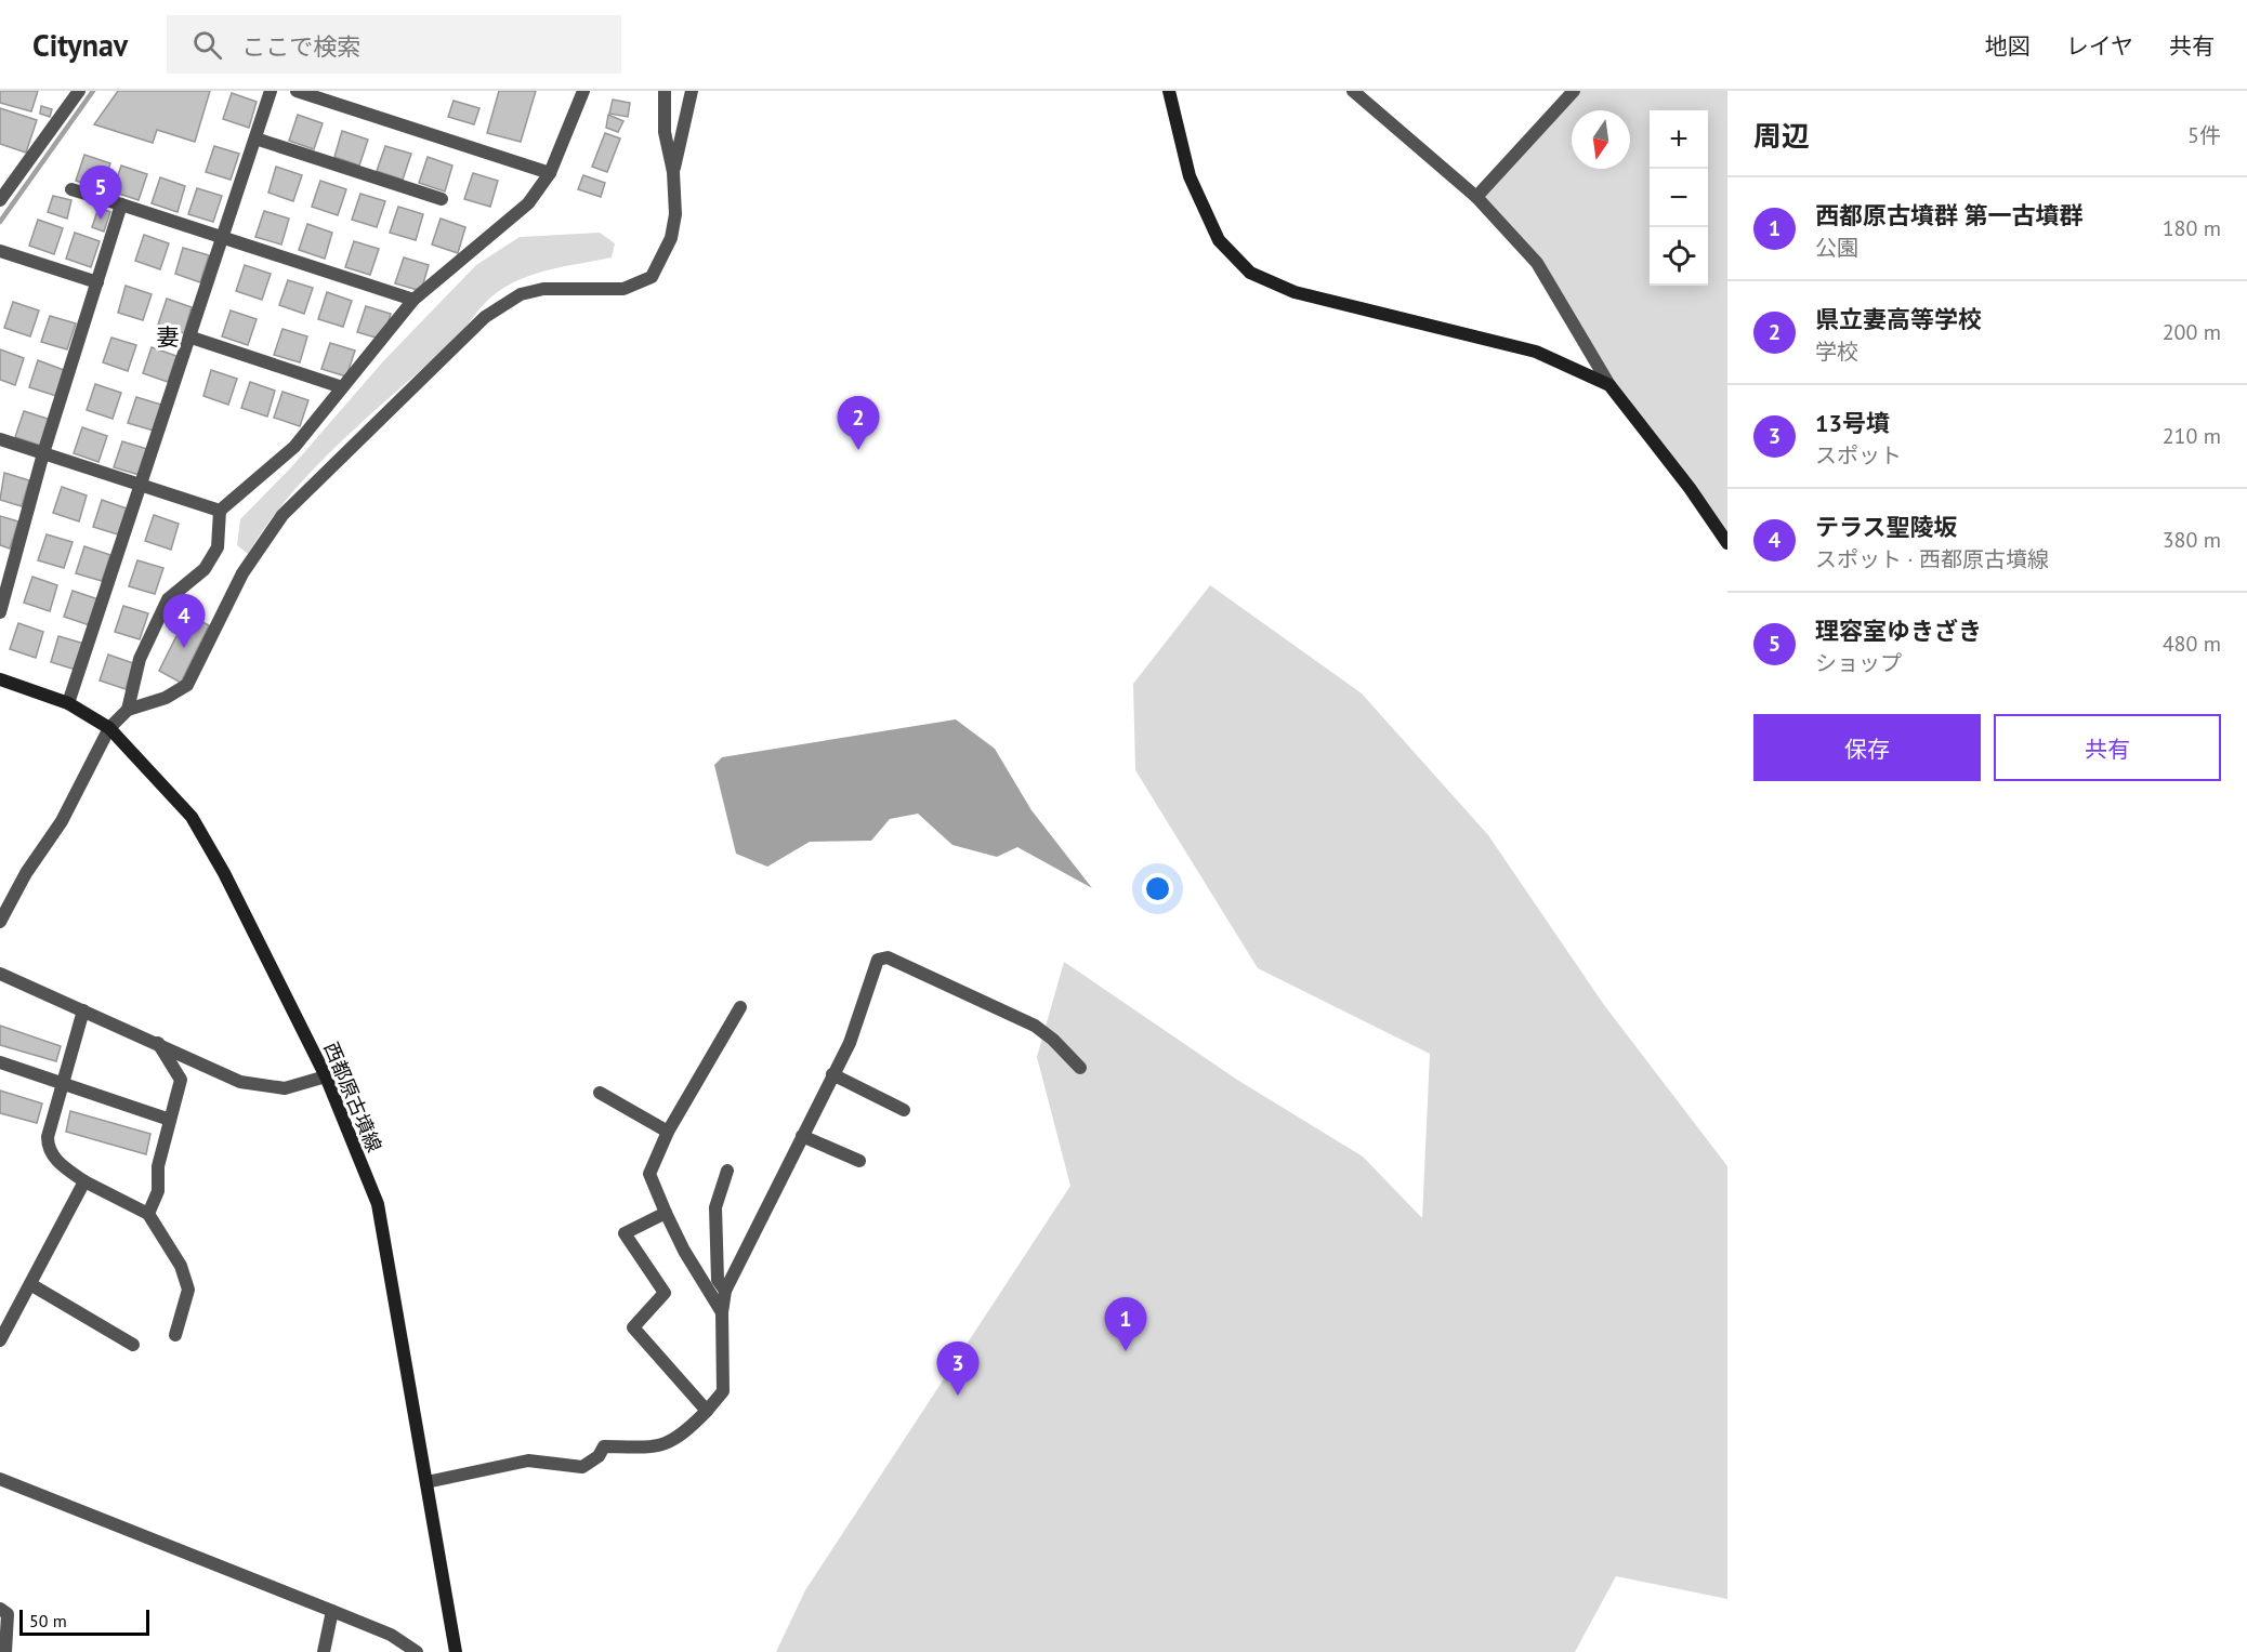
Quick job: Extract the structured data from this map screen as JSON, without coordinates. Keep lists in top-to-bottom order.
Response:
{
  "streets": {
    "main road": ["西都原古墳線"]
  },
  "districts": ["妻"],
  "scale_bar": "50 m",
  "north": "bottom",
  "page": {
    "header": "Citynav",
    "search": "ここで検索",
    "nav": ["地図", "レイヤ", "共有"],
    "heading": ["周辺", "5件"],
    "map_buttons": ["+", "−"],
    "pins": [
      "5",
      "2",
      "4",
      "1",
      "3"
    ],
    "list": [
      {
        "mark": "1",
        "name": "西都原古墳群 第一古墳群",
        "note": "公園",
        "value": "180 m"
      },
      {
        "mark": "2",
        "name": "県立妻高等学校",
        "note": "学校",
        "value": "200 m"
      },
      {
        "mark": "3",
        "name": "13号墳",
        "note": "スポット",
        "value": "210 m"
      },
      {
        "mark": "4",
        "name": "テラス聖陵坂",
        "note": "スポット · 西都原古墳線",
        "value": "380 m"
      },
      {
        "mark": "5",
        "name": "理容室ゆきざき",
        "note": "ショップ",
        "value": "480 m"
      }
    ],
    "buttons": ["保存", "共有"],
    "scale": "50 m"
  }
}
